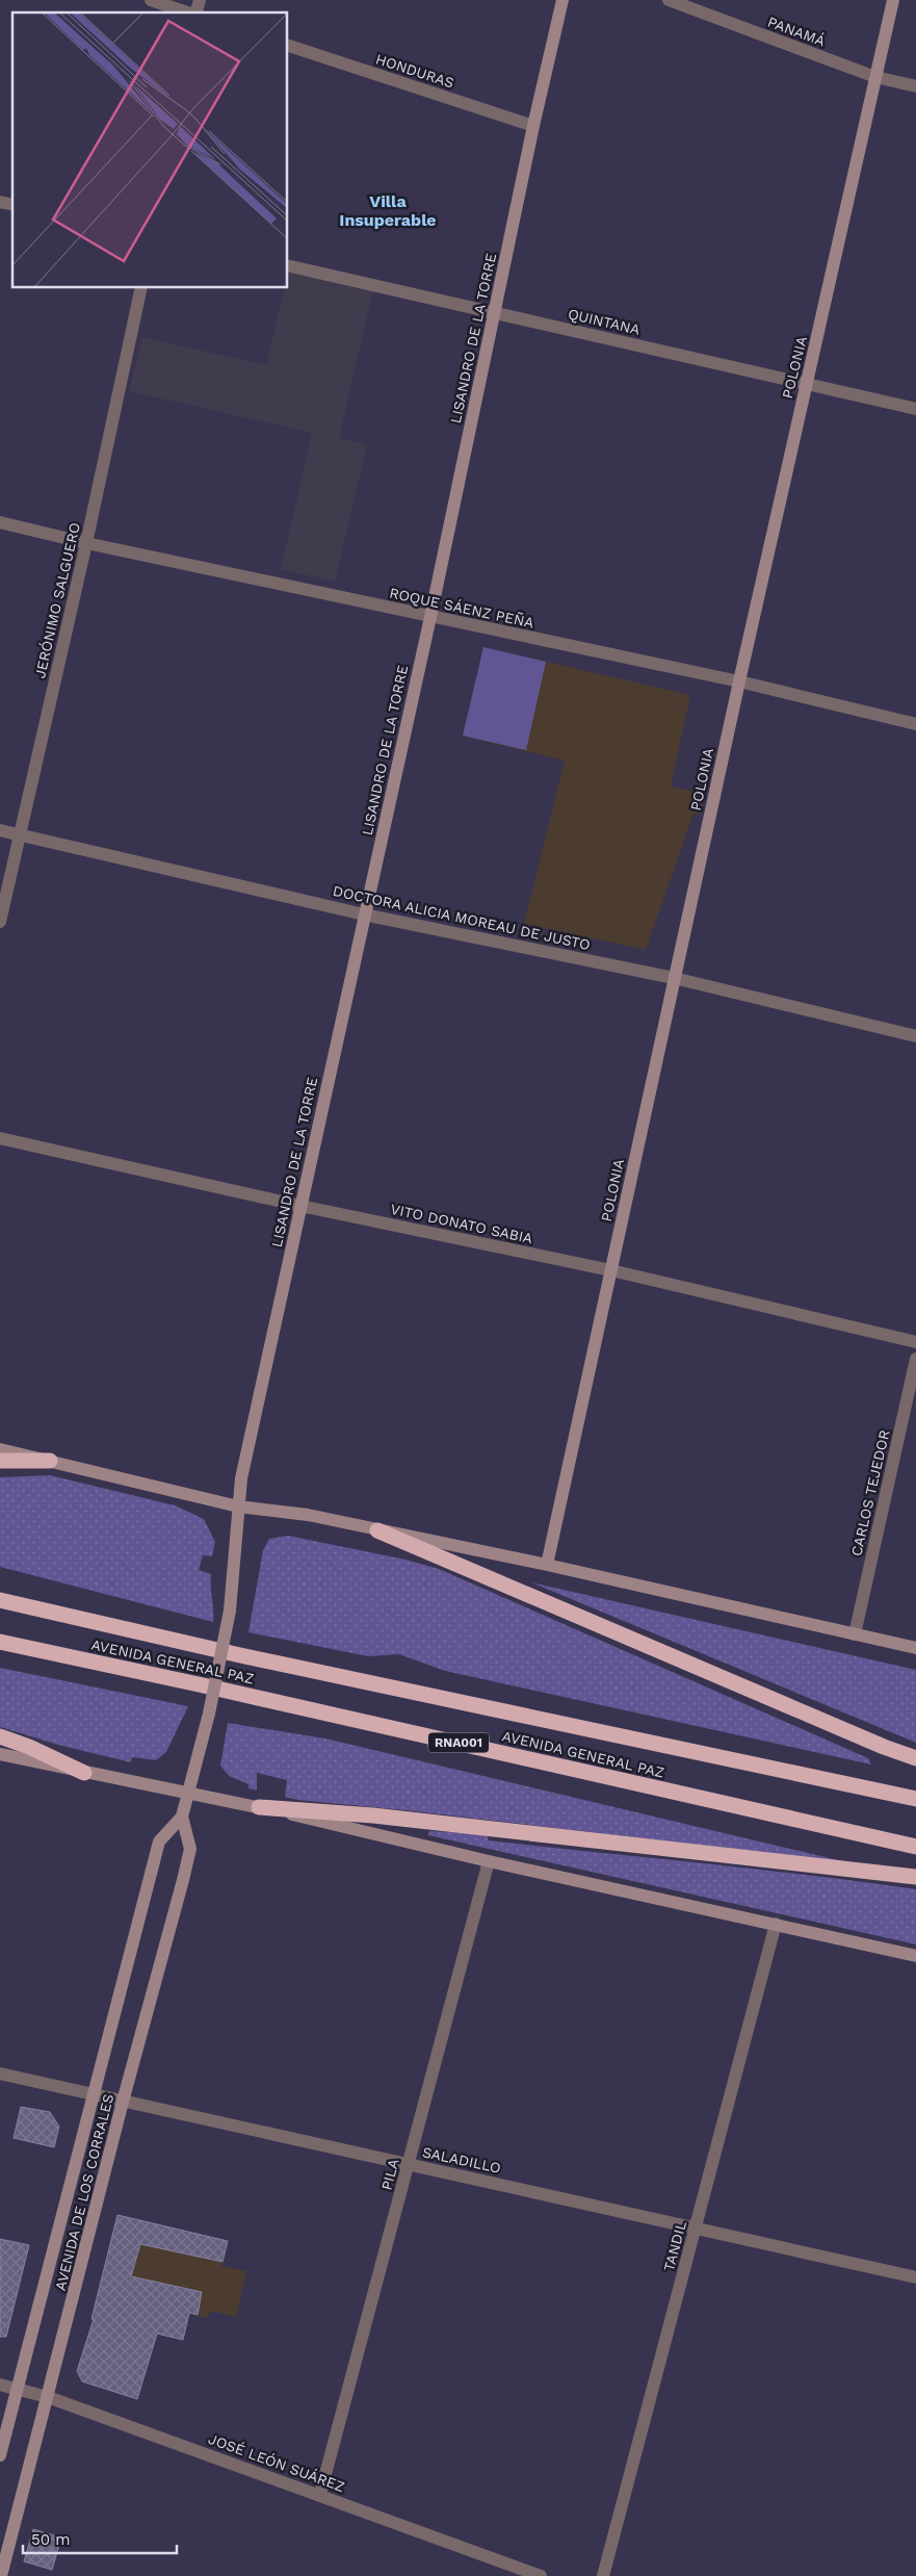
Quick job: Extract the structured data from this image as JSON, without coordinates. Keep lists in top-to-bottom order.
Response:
{
  "streets": {
    "highway": ["AVENIDA GENERAL PAZ", "RNA001"],
    "street": [
      "PANAMÁ",
      "HONDURAS",
      "QUINTANA",
      "LISANDRO DE LA TORRE",
      "POLONIA",
      "JERÓNIMO SALGUERO",
      "ROQUE SÁENZ PEÑA",
      "DOCTORA ALICIA MOREAU DE JUSTO",
      "VITO DONATO SABIA",
      "CARLOS TEJEDOR",
      "SALADILLO",
      "PILA",
      "AVENIDA DE LOS CORRALES",
      "TANDIL",
      "JOSÉ LEÓN SUÁREZ"
    ]
  },
  "crossings": [
    ["PANAMÁ", "POLONIA"],
    ["HONDURAS", "LISANDRO DE LA TORRE"],
    ["QUINTANA", "LISANDRO DE LA TORRE"],
    ["QUINTANA", "POLONIA"],
    ["LISANDRO DE LA TORRE", "ROQUE SÁENZ PEÑA"],
    ["LISANDRO DE LA TORRE", "DOCTORA ALICIA MOREAU DE JUSTO"],
    ["LISANDRO DE LA TORRE", "VITO DONATO SABIA"],
    ["LISANDRO DE LA TORRE", "AVENIDA DE LOS CORRALES"],
    ["POLONIA", "ROQUE SÁENZ PEÑA"],
    ["POLONIA", "DOCTORA ALICIA MOREAU DE JUSTO"],
    ["POLONIA", "VITO DONATO SABIA"],
    ["JERÓNIMO SALGUERO", "ROQUE SÁENZ PEÑA"],
    ["JERÓNIMO SALGUERO", "DOCTORA ALICIA MOREAU DE JUSTO"],
    ["SALADILLO", "PILA"],
    ["SALADILLO", "AVENIDA DE LOS CORRALES"],
    ["SALADILLO", "TANDIL"],
    ["PILA", "JOSÉ LEÓN SUÁREZ"],
    ["AVENIDA DE LOS CORRALES", "JOSÉ LEÓN SUÁREZ"]
  ],
  "districts": ["Villa Insuperable"],
  "scale_bar": "50 m"
}
